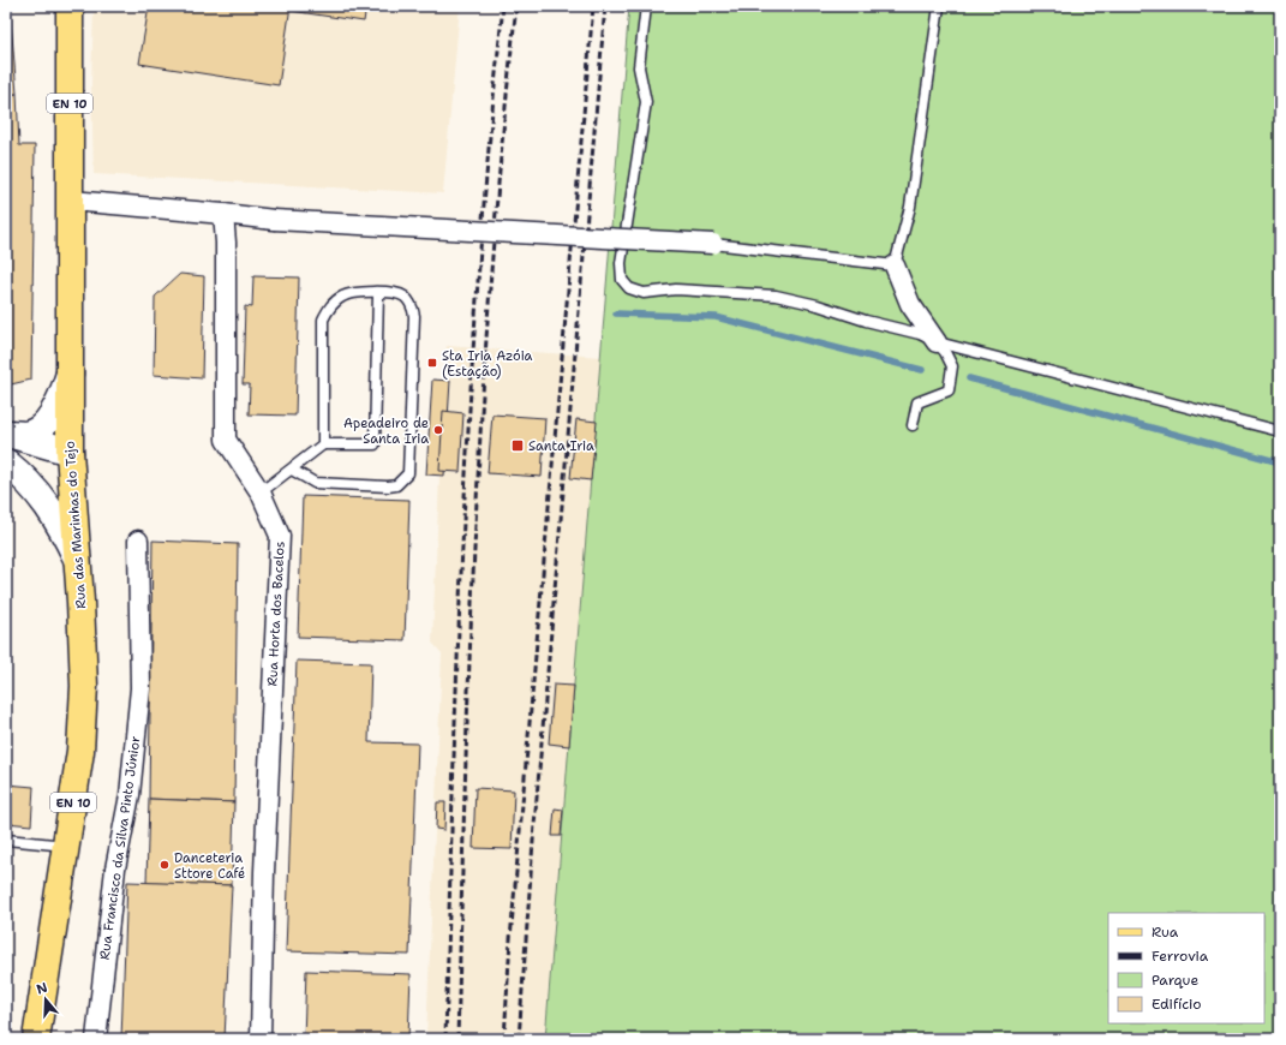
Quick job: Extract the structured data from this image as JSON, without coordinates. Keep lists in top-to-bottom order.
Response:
{
  "streets": {
    "main road": ["EN 10", "Rua das Marinhas do Tejo"],
    "street": ["Rua Horta dos Bacelos", "Rua Francisco da Silva Pinto Júnior"]
  },
  "places": {
    "transit": ["Sta Iria Azóia (Estação)", "Santa Iria"],
    "other": ["Apeadeiro de Santa Iria", "Danceteria Sttore Café"]
  },
  "legend": [
    "Rua",
    "Ferrovia",
    "Parque",
    "Edifício"
  ],
  "north": "top"
}
